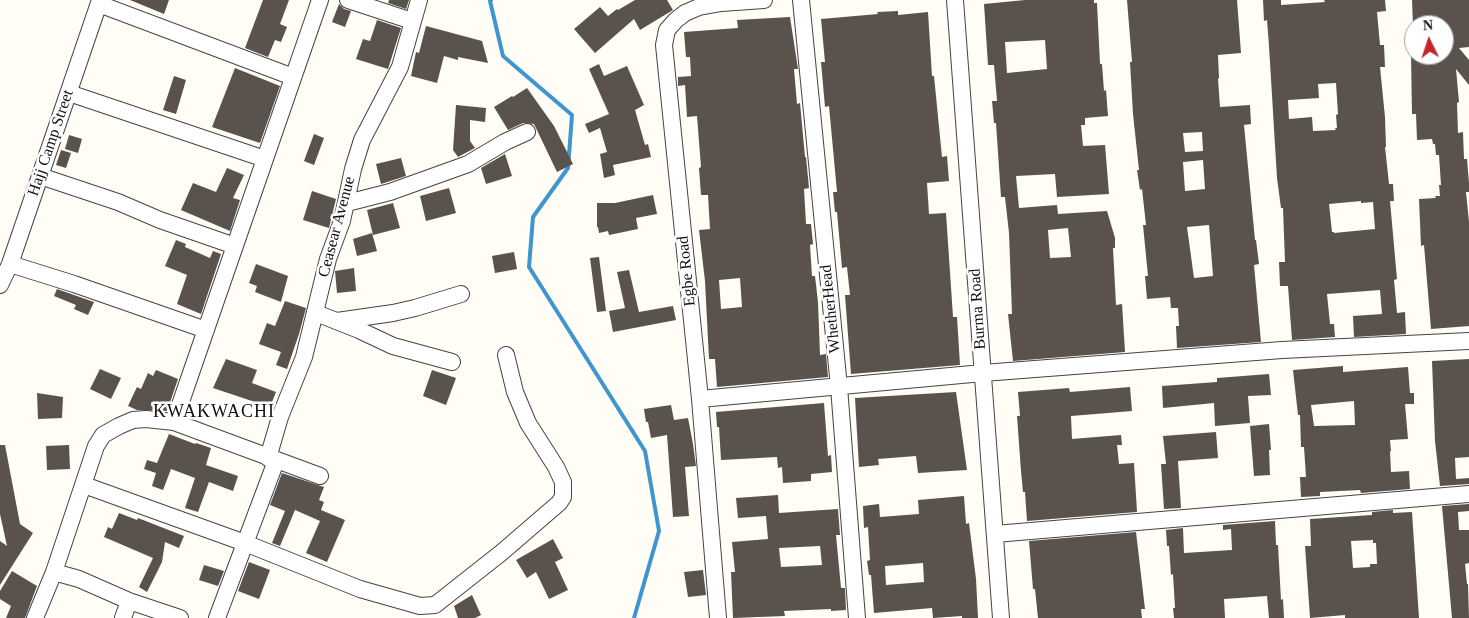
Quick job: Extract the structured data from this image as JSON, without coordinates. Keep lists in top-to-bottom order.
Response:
{
  "streets": {
    "street": [
      "Hajj Camp Street",
      "Ceasear Avenue",
      "Egbe Road",
      "WhetherHead",
      "Burma Road"
    ]
  },
  "districts": ["KWAKWACHI"],
  "north": "top"
}
